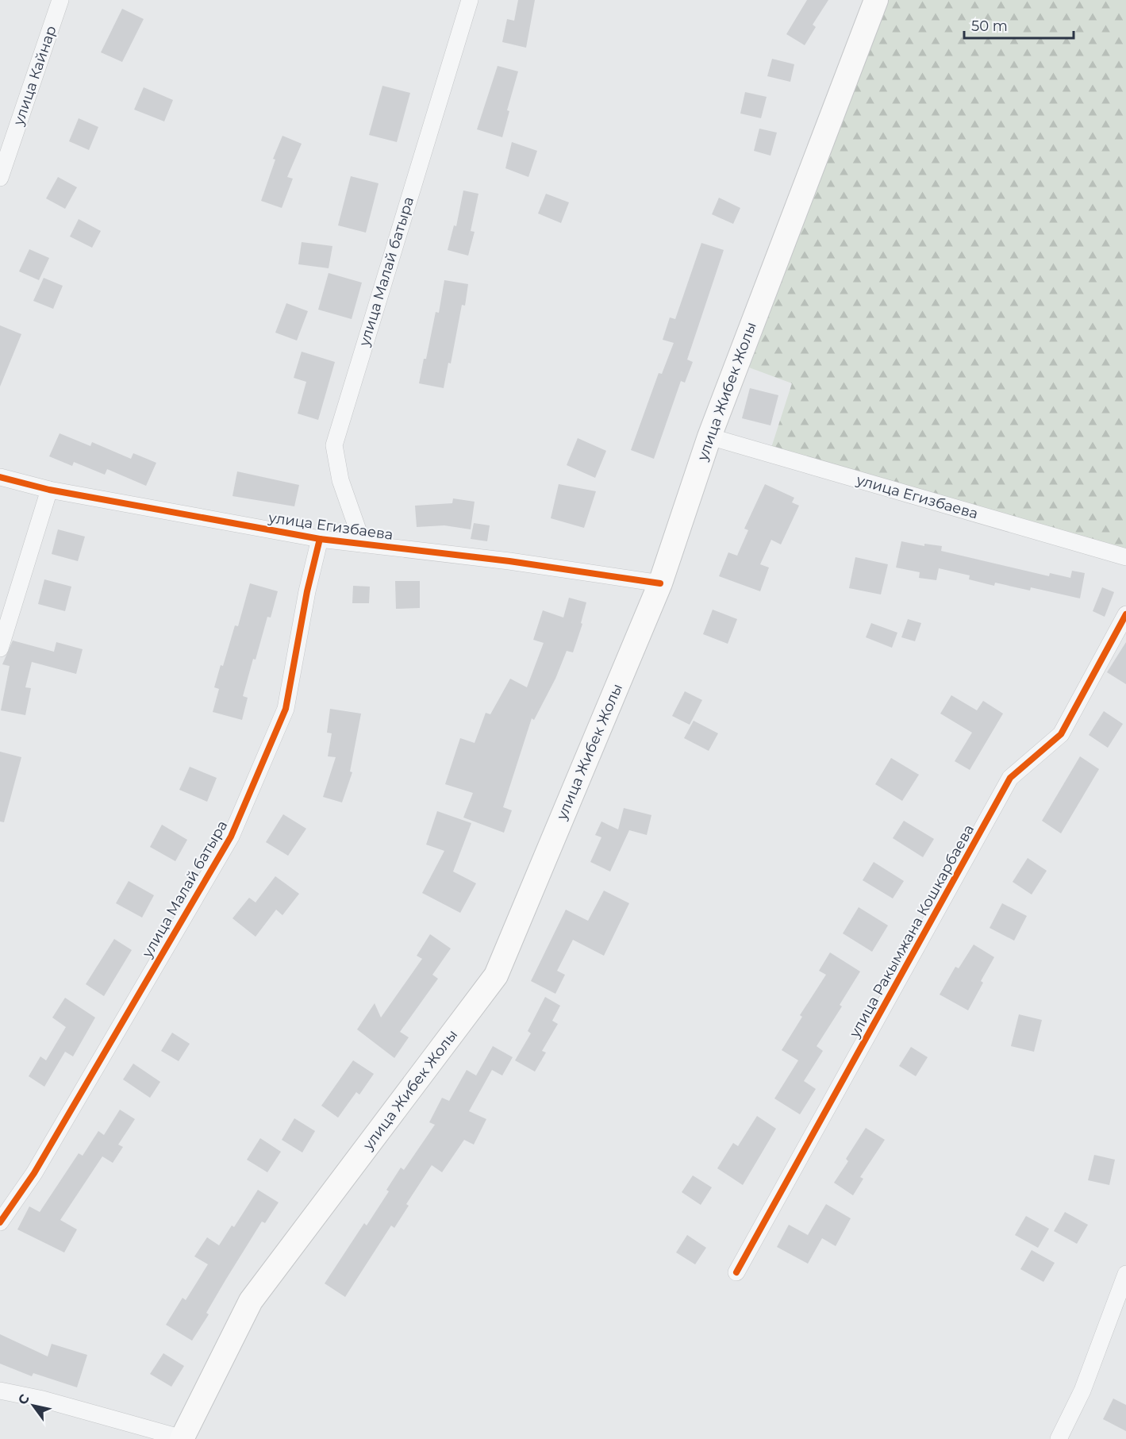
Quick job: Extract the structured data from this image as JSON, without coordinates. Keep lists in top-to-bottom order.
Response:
{
  "streets": {
    "main road": ["улица Жибек Жолы"],
    "street": [
      "улица Кайнар",
      "улица Малай батыра",
      "улица Егизбаева",
      "улица Ракымжана Кошкарбаева"
    ]
  },
  "crossings": [
    ["улица Малай батыра", "улица Егизбаева"],
    ["улица Жибек Жолы", "улица Егизбаева"]
  ],
  "scale_bar": "50 m",
  "north": "top left"
}
